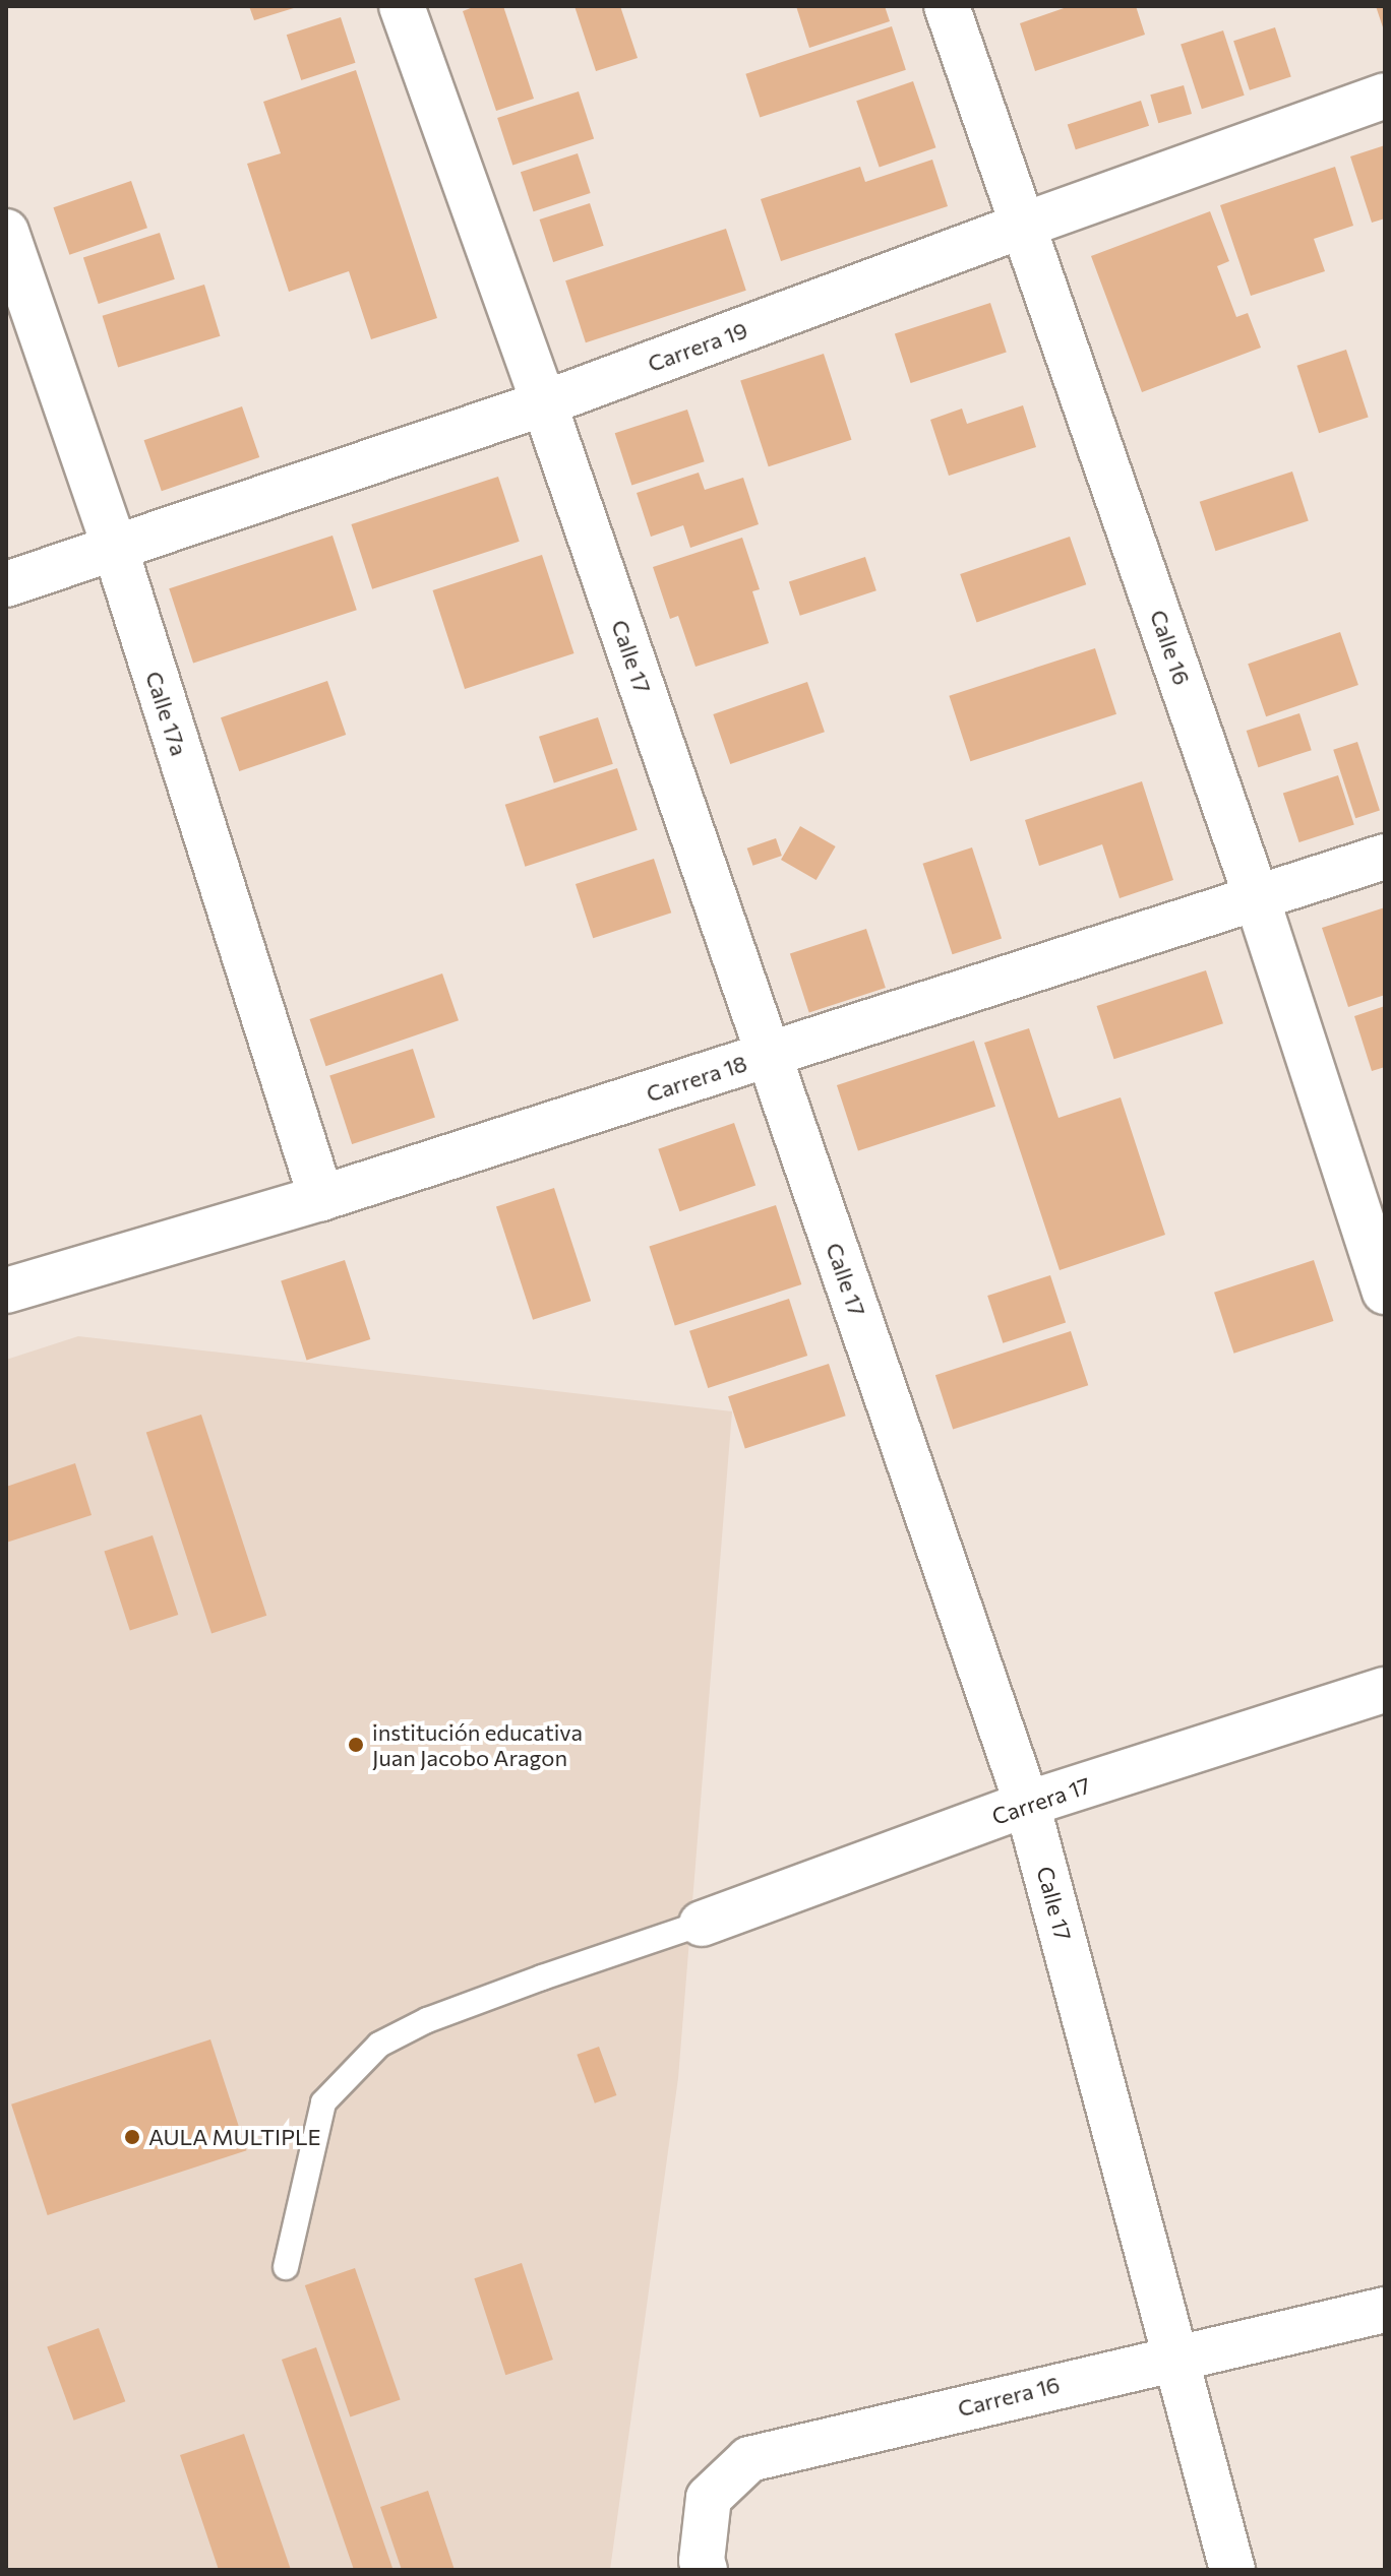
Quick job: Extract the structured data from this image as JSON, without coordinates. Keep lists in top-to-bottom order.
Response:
{
  "streets": {
    "street": [
      "Carrera 19",
      "Calle 16",
      "Calle 17",
      "Calle 17a",
      "Carrera 18",
      "Carrera 17",
      "Carrera 16"
    ]
  },
  "crossings": [
    ["Carrera 19", "Calle 16"],
    ["Carrera 19", "Calle 17"],
    ["Carrera 19", "Calle 17a"],
    ["Calle 16", "Carrera 18"],
    ["Calle 17", "Carrera 18"],
    ["Calle 17", "Carrera 17"],
    ["Calle 17", "Carrera 16"],
    ["Calle 17a", "Carrera 18"]
  ],
  "places": ["institución educativa Juan Jacobo Aragon", "AULA MULTIPLE"]
}
